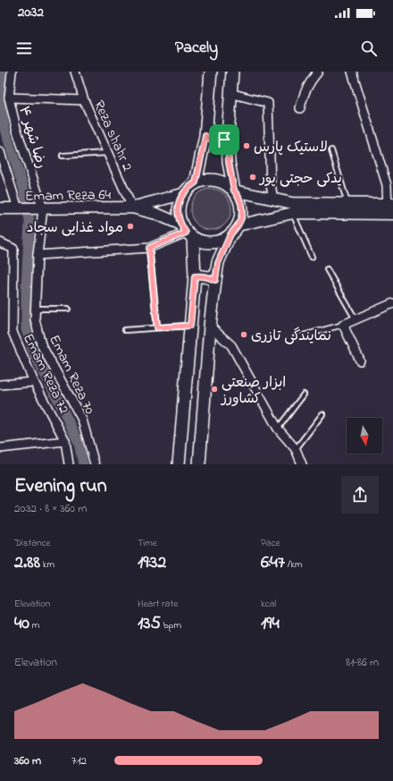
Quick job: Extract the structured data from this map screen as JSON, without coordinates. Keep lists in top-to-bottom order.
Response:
{
  "streets": {
    "main road": ["Emam Reza 64"],
    "street": [
      "Reza shahr 2",
      "رضا شهر ۴",
      "Emam Reza 72",
      "Emam Reza 70"
    ]
  },
  "crossings": [
    ["Reza shahr 2", "Emam Reza 64"],
    ["رضا شهر ۴", "Emam Reza 64"],
    ["رضا شهر ۴", "Emam Reza 70"],
    ["Emam Reza 64", "Emam Reza 70"]
  ],
  "places": [
    "لاستیک پارس",
    "یدکی حجتی پور",
    "مواد غذایی سجاد",
    "نمایندگی تازری",
    "ابزار صنعتی کشاورز"
  ],
  "north": "bottom",
  "page": {
    "status": "20:32",
    "header": "Pacely",
    "heading": ["Evening run", "20:32 · 8 × 360 m"],
    "stats": [
      ["Distance", "2.88 km"],
      ["Time", "19:32"],
      ["Pace", "6:47 /km"],
      ["Elevation", "40 m"],
      ["Heart rate", "135 bpm"],
      ["kcal", "194"]
    ],
    "chart": ["Elevation", "81–86 m"],
    "list": [
      {
        "name": "360 m",
        "note": "7:12"
      }
    ]
  }
}
